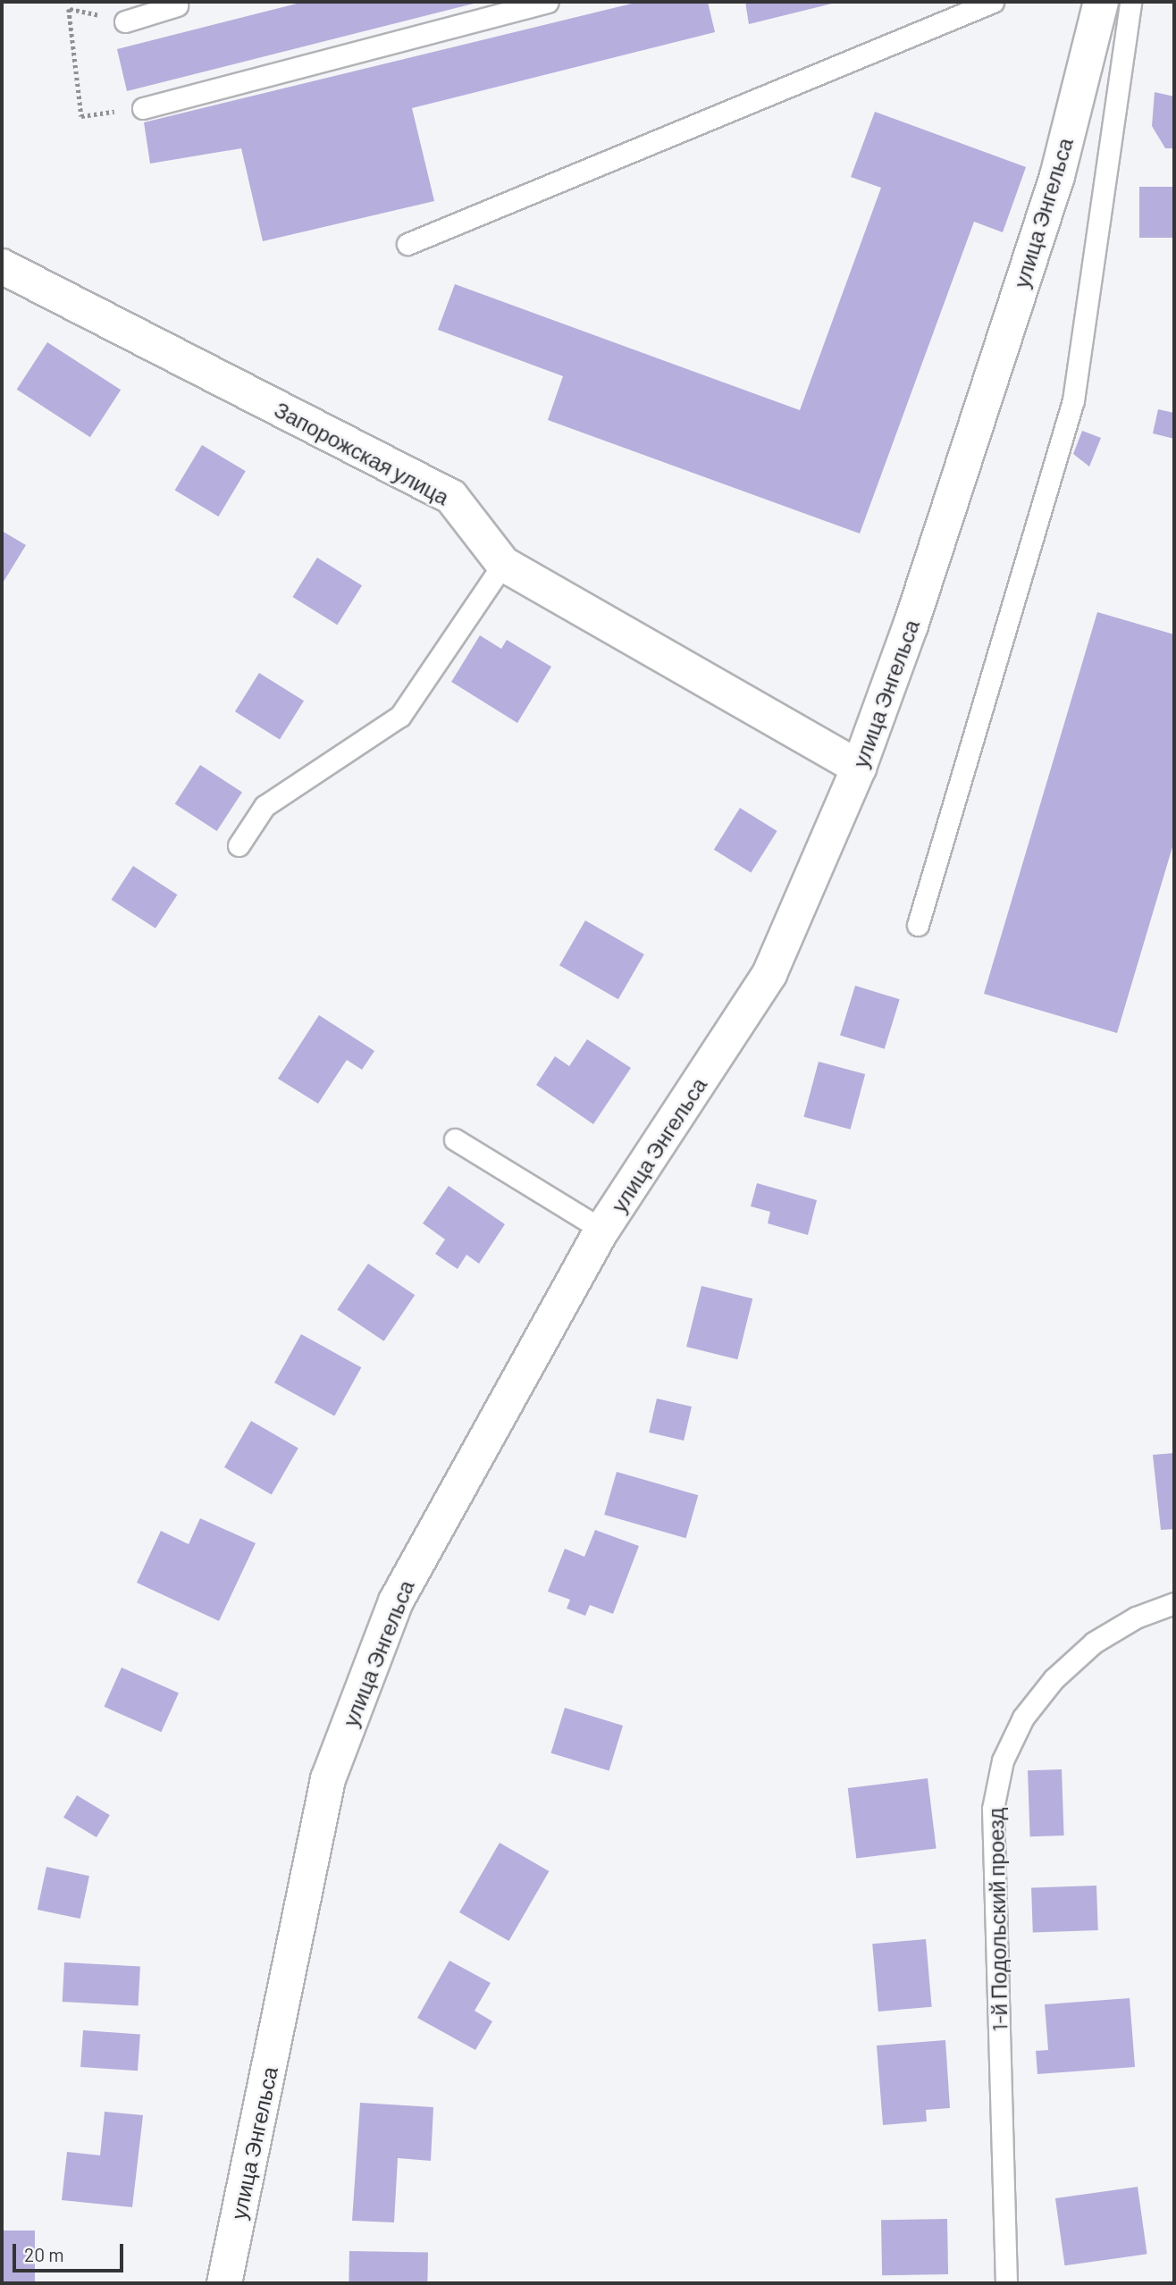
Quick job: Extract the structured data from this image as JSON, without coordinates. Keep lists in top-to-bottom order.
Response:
{
  "streets": {
    "street": ["улица Энгельса", "Запорожская улица"],
    "lane": ["1-й Подольский проезд"]
  },
  "crossings": [
    ["улица Энгельса", "Запорожская улица"]
  ],
  "scale_bar": "20 m"
}
